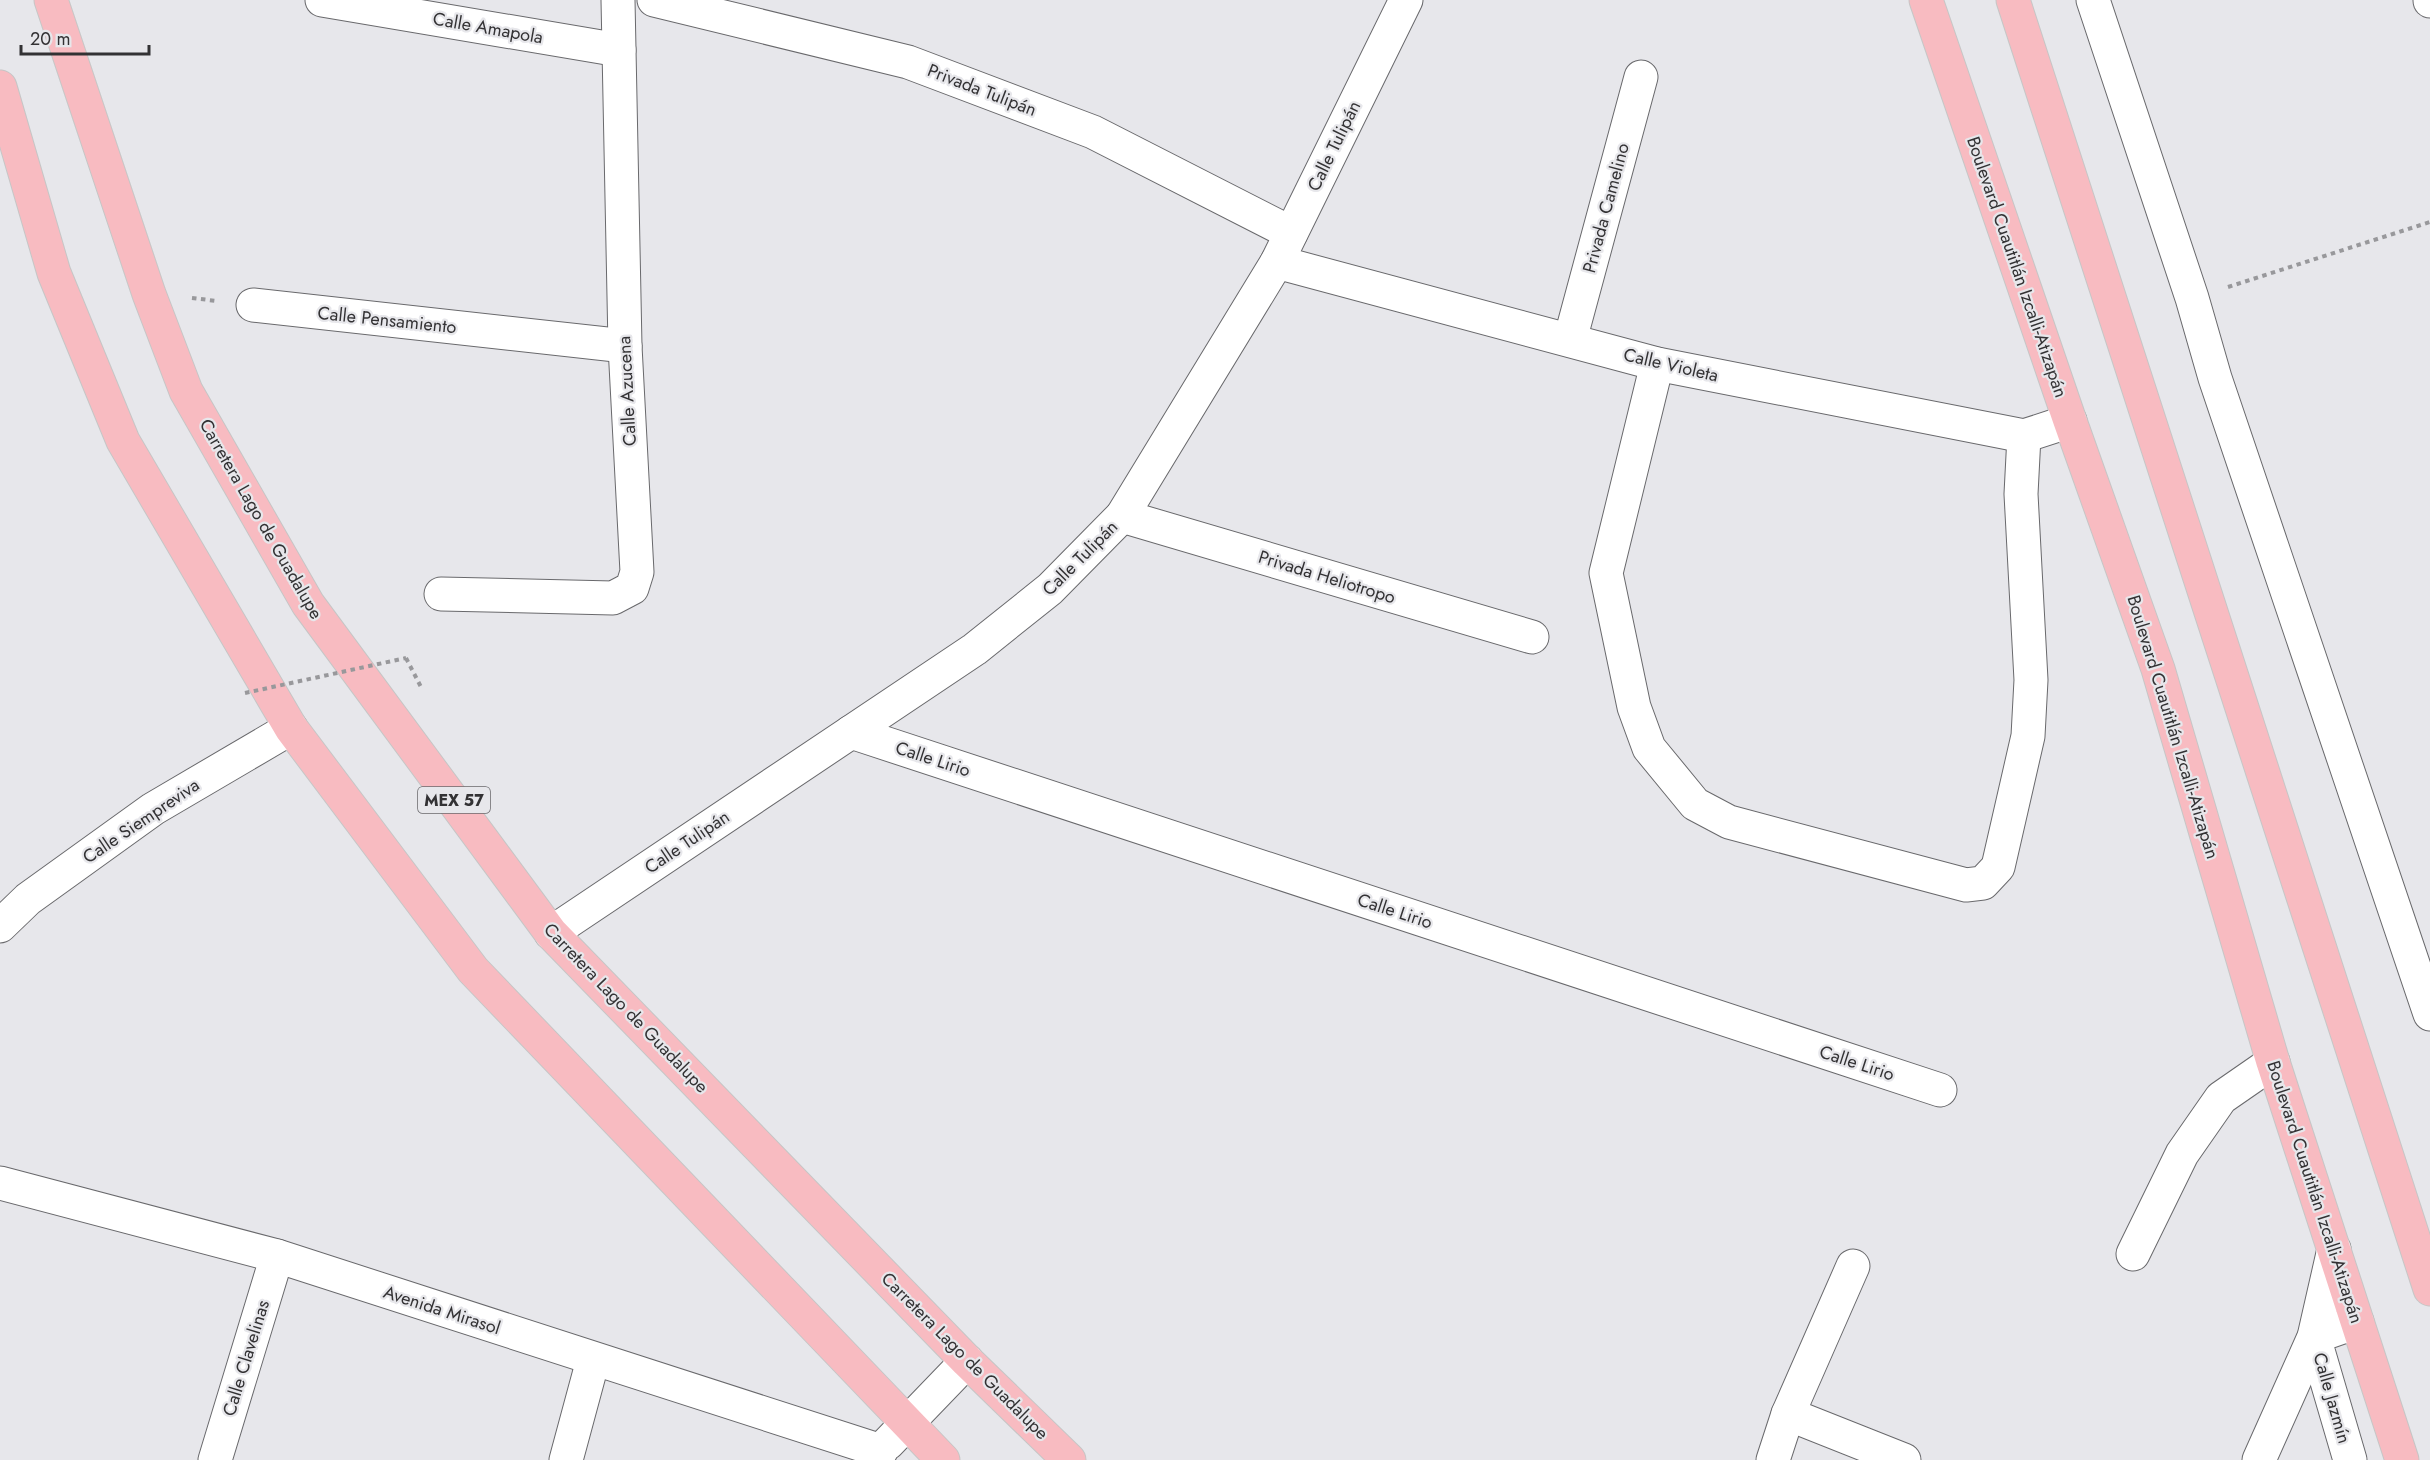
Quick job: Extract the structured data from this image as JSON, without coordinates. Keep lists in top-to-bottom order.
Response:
{
  "streets": {
    "main road": ["Boulevard Cuautitlán Izcalli-Atizapán", "Carretera Lago de Guadalupe", "MEX 57"],
    "street": [
      "Calle Amapola",
      "Privada Tulipán",
      "Calle Tulipán",
      "Privada Camelino",
      "Calle Pensamiento",
      "Calle Violeta",
      "Calle Azucena",
      "Privada Heliotropo",
      "Calle Lirio",
      "Calle Siempreviva",
      "Avenida Mirasol",
      "Calle Clavelinas",
      "Calle Jazmín"
    ]
  },
  "crossings": [
    ["Calle Amapola", "Calle Azucena"],
    ["Privada Tulipán", "Calle Tulipán"],
    ["Privada Tulipán", "Calle Violeta"],
    ["Calle Tulipán", "Calle Violeta"],
    ["Calle Tulipán", "Carretera Lago de Guadalupe"],
    ["Calle Tulipán", "Privada Heliotropo"],
    ["Calle Tulipán", "Calle Lirio"],
    ["Privada Camelino", "Calle Violeta"],
    ["Boulevard Cuautitlán Izcalli-Atizapán", "Calle Violeta"],
    ["Calle Pensamiento", "Calle Azucena"],
    ["Avenida Mirasol", "Calle Clavelinas"]
  ],
  "scale_bar": "20 m"
}
